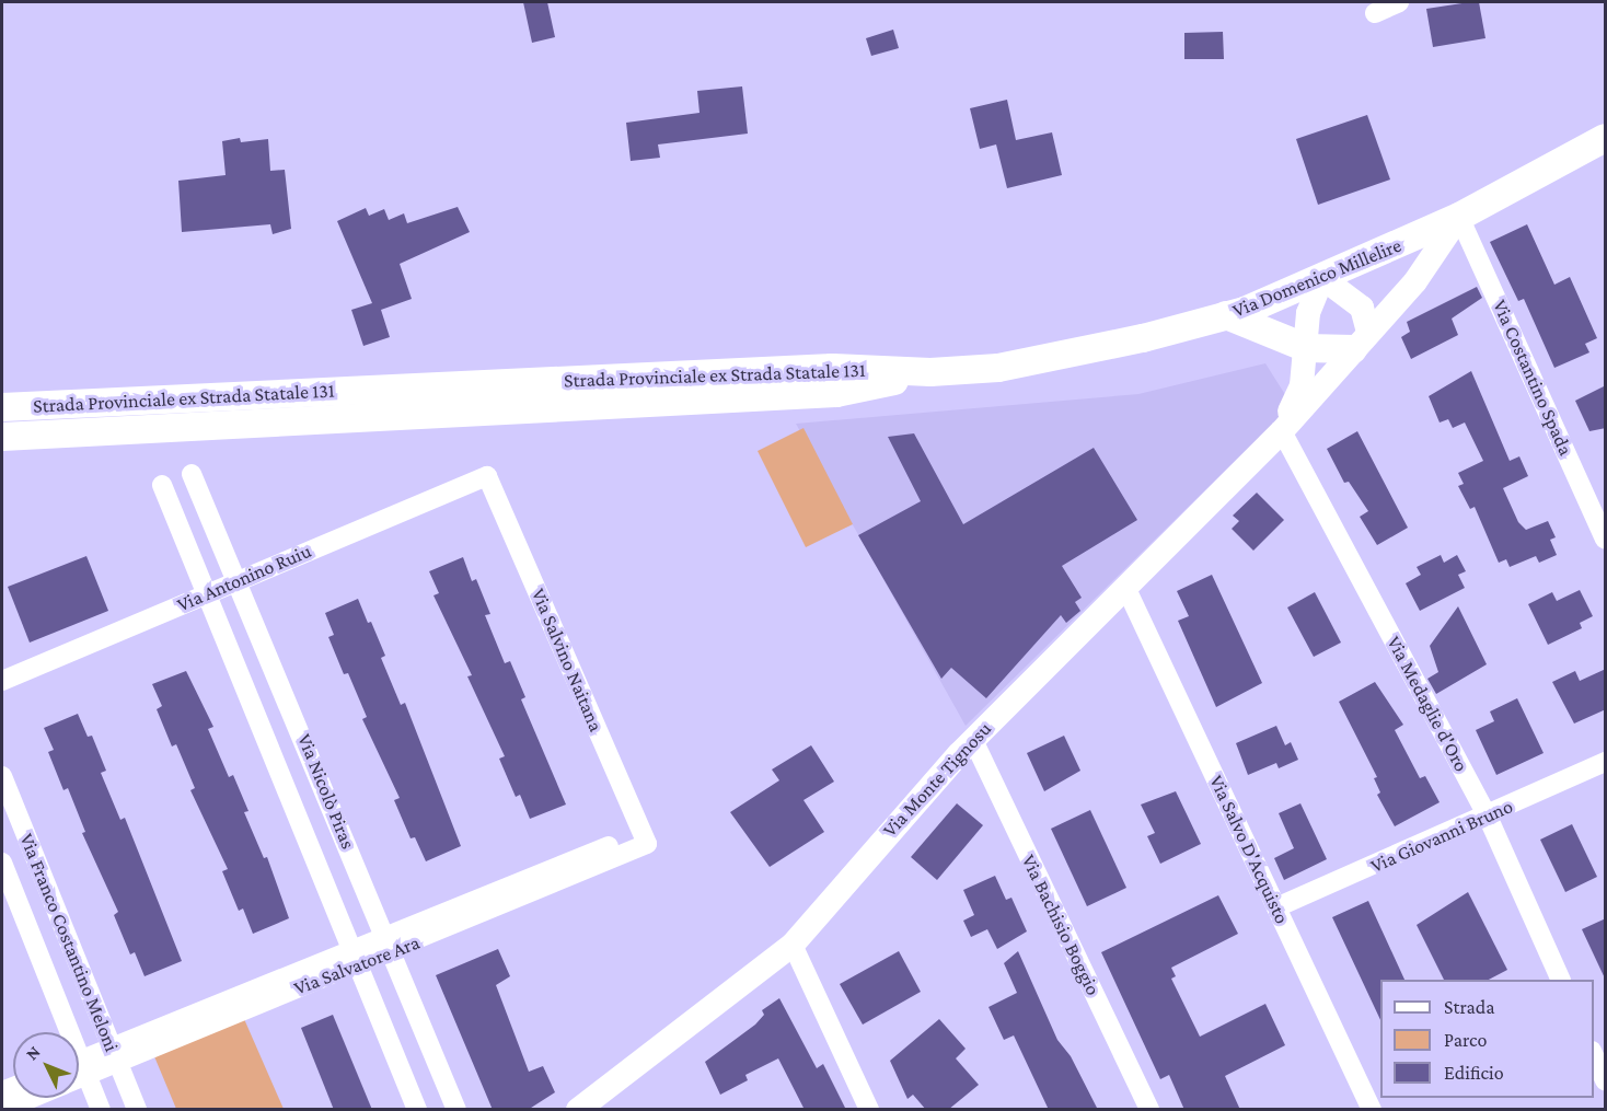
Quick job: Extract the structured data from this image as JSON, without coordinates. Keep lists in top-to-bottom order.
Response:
{
  "streets": {
    "main road": ["Via Domenico Millelire", "Strada Provinciale ex Strada Statale 131"],
    "street": [
      "Via Costantino Spada",
      "Via Antonino Ruiu",
      "Via Salvino Naitana",
      "Via Medaglie d'Oro",
      "Via Monte Tignosu",
      "Via Nicolò Piras",
      "Via Giovanni Bruno",
      "Via Salvo D'Acquisto",
      "Via Bachisio Boggio",
      "Via Franco Costantino Meloni",
      "Via Salvatore Ara"
    ]
  },
  "crossings": [
    ["Via Domenico Millelire", "Strada Provinciale ex Strada Statale 131"],
    ["Via Domenico Millelire", "Via Costantino Spada"],
    ["Via Domenico Millelire", "Via Monte Tignosu"],
    ["Via Costantino Spada", "Via Monte Tignosu"],
    ["Via Antonino Ruiu", "Via Salvino Naitana"],
    ["Via Antonino Ruiu", "Via Nicolò Piras"],
    ["Via Salvino Naitana", "Via Salvatore Ara"],
    ["Via Medaglie d'Oro", "Via Monte Tignosu"],
    ["Via Medaglie d'Oro", "Via Giovanni Bruno"],
    ["Via Monte Tignosu", "Via Salvo D'Acquisto"],
    ["Via Monte Tignosu", "Via Bachisio Boggio"],
    ["Via Nicolò Piras", "Via Salvatore Ara"],
    ["Via Giovanni Bruno", "Via Salvo D'Acquisto"],
    ["Via Franco Costantino Meloni", "Via Salvatore Ara"]
  ],
  "legend": ["Strada", "Parco", "Edificio"],
  "north": "top left"
}
